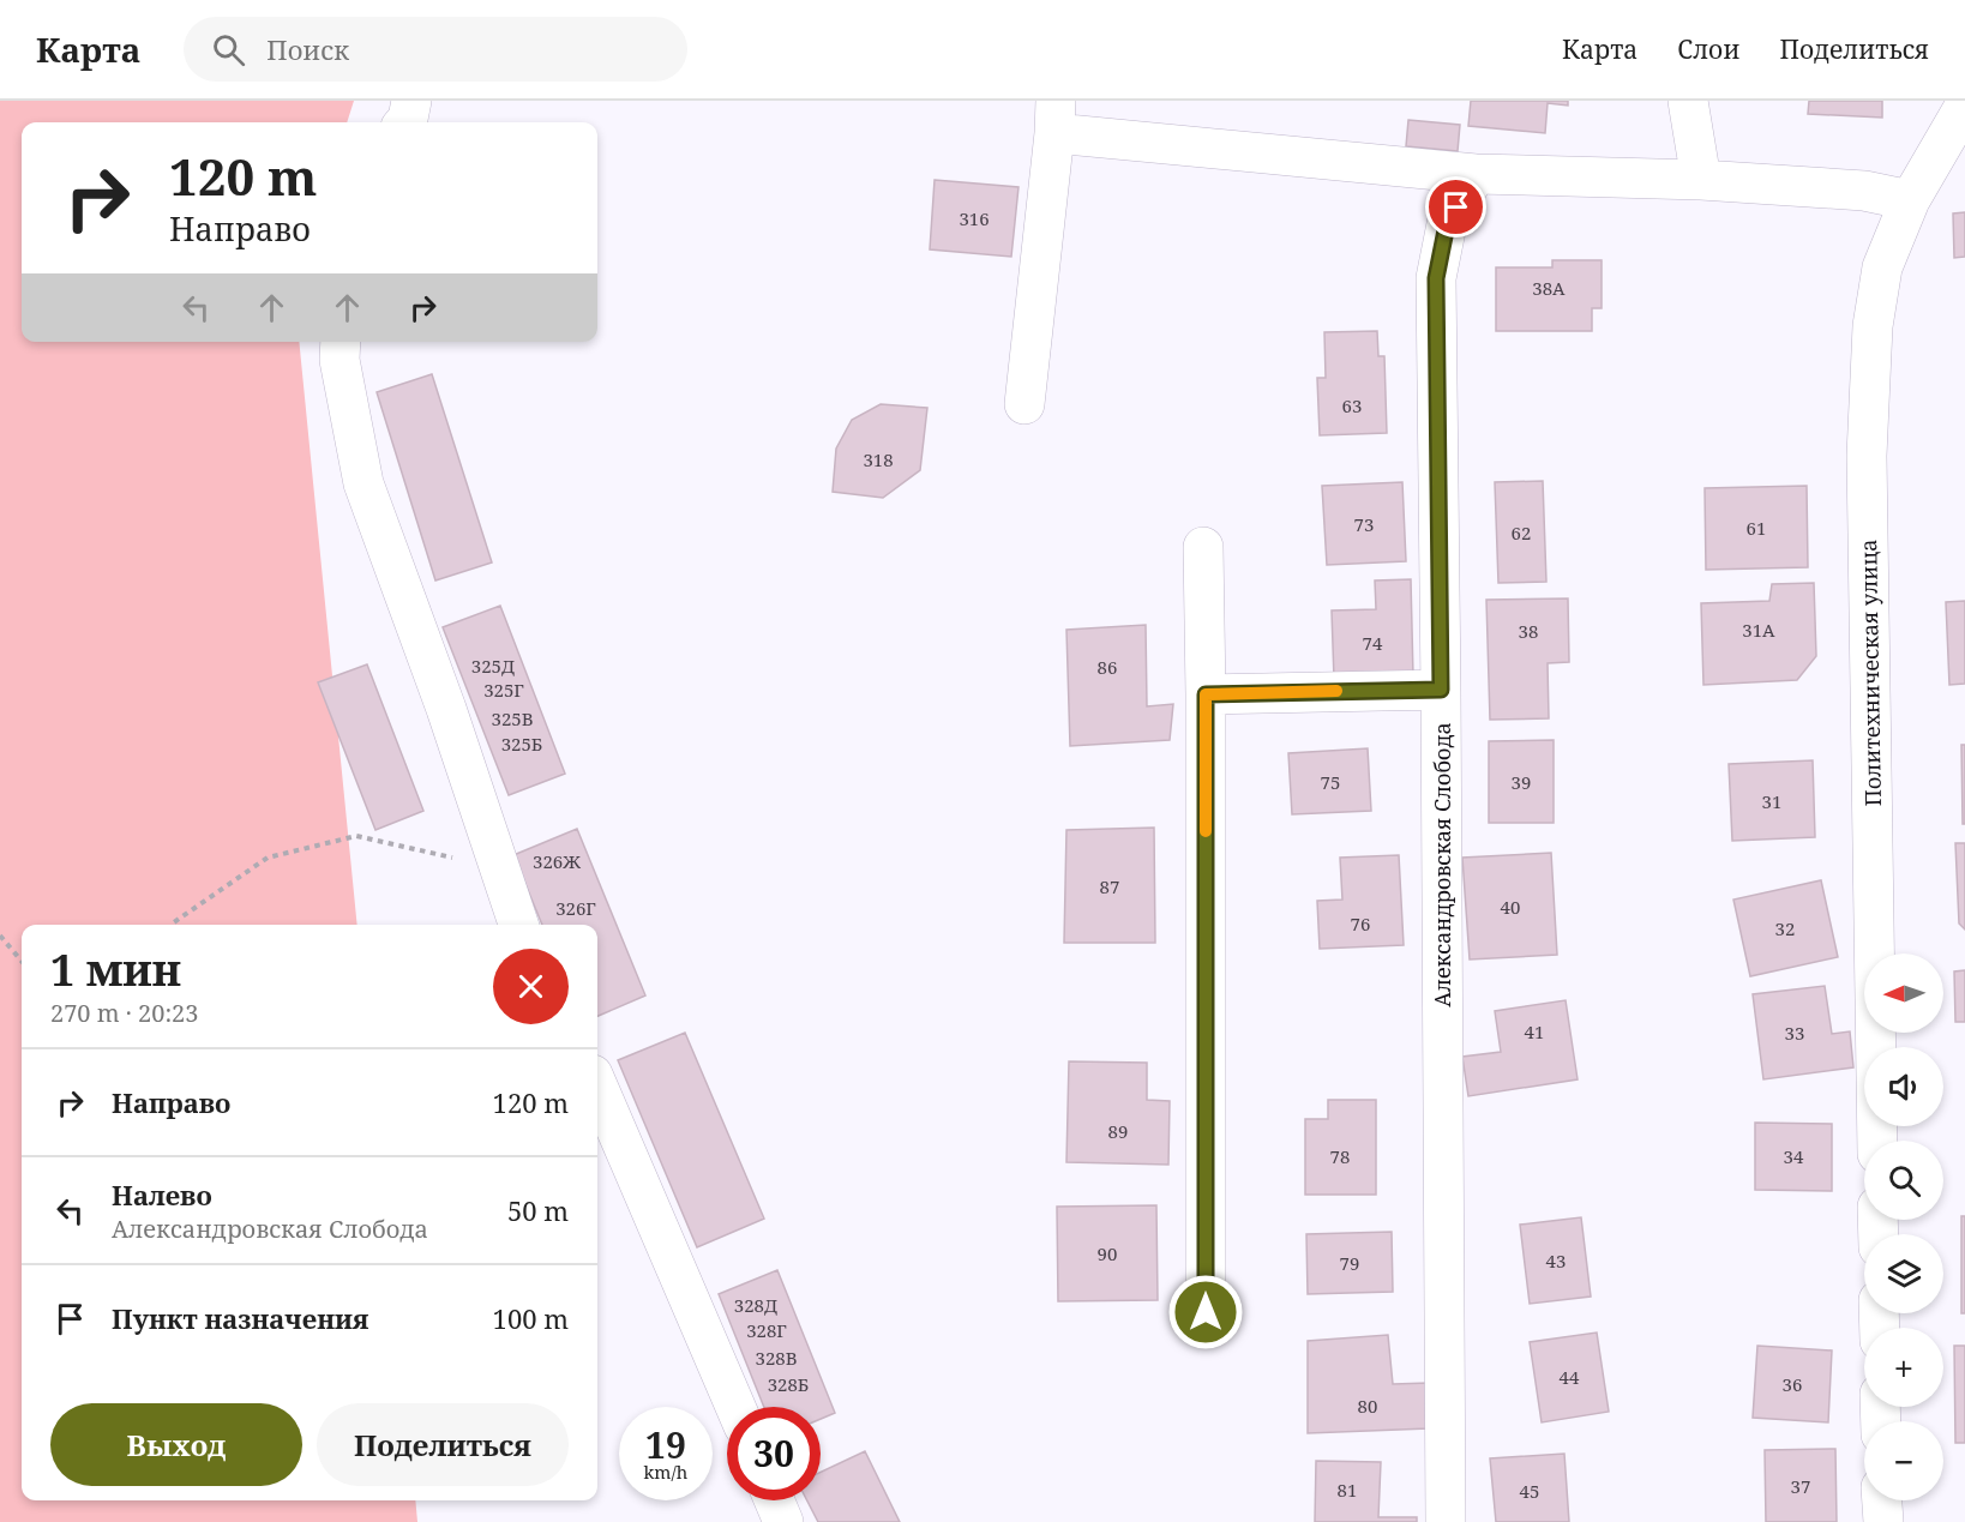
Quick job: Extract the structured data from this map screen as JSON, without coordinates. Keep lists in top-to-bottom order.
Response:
{
  "streets": {
    "street": ["Политехническая улица", "Александровская Слобода"]
  },
  "house_numbers": [
    "316",
    "38А",
    "63",
    "318",
    "73",
    "61",
    "62",
    "31А",
    "38",
    "74",
    "325Д",
    "86",
    "325Г",
    "325В",
    "325Б",
    "75",
    "39",
    "31",
    "326Ж",
    "87",
    "40",
    "326Г",
    "76",
    "32",
    "41",
    "33",
    "89",
    "78",
    "34",
    "90",
    "43",
    "79",
    "328Д",
    "328Г",
    "328В",
    "44",
    "328Б",
    "36",
    "80",
    "37",
    "81",
    "45"
  ],
  "north": "left",
  "page": {
    "header": "Карта",
    "search": "Поиск",
    "nav": ["Карта", "Слои", "Поделиться"],
    "turn": ["120 m", "Направо"],
    "heading": ["1 мин", "270 m · 20:23"],
    "map_buttons": ["+", "−"],
    "list": [
      {
        "name": "Направо",
        "value": "120 m"
      },
      {
        "name": "Налево",
        "note": "Александровская Слобода",
        "value": "50 m"
      },
      {
        "name": "Пункт назначения",
        "value": "100 m"
      }
    ],
    "buttons": ["Выход", "Поделиться"],
    "speed": "19 km/h",
    "limit": "30"
  }
}
